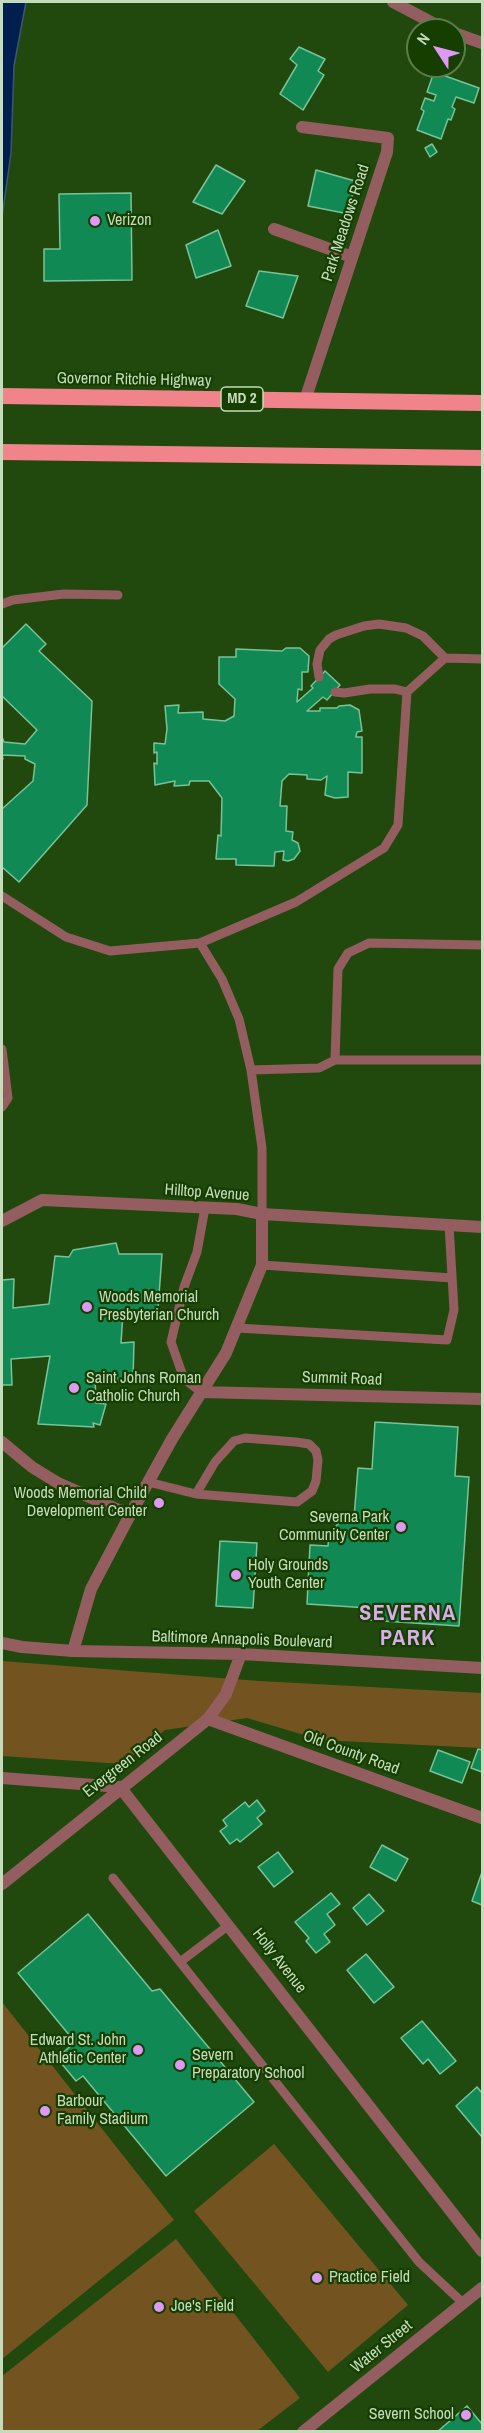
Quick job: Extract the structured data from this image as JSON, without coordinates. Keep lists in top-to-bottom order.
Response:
{
  "streets": {
    "highway": ["Governor Ritchie Highway", "MD 2"],
    "street": [
      "Park Meadows Road",
      "Hilltop Avenue",
      "Summit Road",
      "Baltimore Annapolis Boulevard",
      "Old County Road",
      "Evergreen Road",
      "Holly Avenue",
      "Water Street"
    ]
  },
  "crossings": [
    ["Park Meadows Road", "Governor Ritchie Highway"],
    ["Hilltop Avenue", "Summit Road"],
    ["Hilltop Avenue", "Baltimore Annapolis Boulevard"],
    ["Baltimore Annapolis Boulevard", "Evergreen Road"],
    ["Old County Road", "Evergreen Road"],
    ["Evergreen Road", "Holly Avenue"]
  ],
  "districts": ["SEVERNA PARK"],
  "places": [
    "Verizon",
    "Woods Memorial Presbyterian Church",
    "Saint Johns Roman Catholic Church",
    "Woods Memorial Child Development Center",
    "Severna Park Community Center",
    "Holy Grounds Youth Center",
    "Edward St. John Athletic Center",
    "Severn Preparatory School",
    "Barbour Family Stadium",
    "Practice Field",
    "Joe's Field",
    "Severn School"
  ],
  "north": "top left"
}
